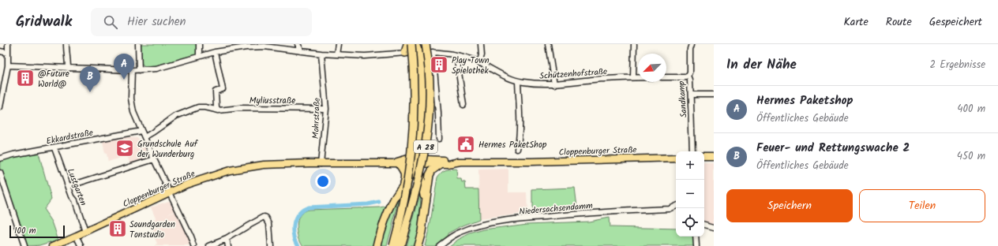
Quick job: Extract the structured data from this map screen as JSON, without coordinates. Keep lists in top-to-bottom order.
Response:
{
  "streets": {
    "highway": ["A 28"],
    "main road": ["Cloppenburger Straße"],
    "street": [
      "Schützenhofstraße",
      "Sandkamp",
      "Myliusstraße",
      "Mohrstraße",
      "Ekkardstraße",
      "Lustgarten",
      "Niedersachsendamm"
    ]
  },
  "crossings": [
    ["Schützenhofstraße", "Mohrstraße"],
    ["Myliusstraße", "Mohrstraße"],
    ["Mohrstraße", "Cloppenburger Straße"],
    ["Ekkardstraße", "Lustgarten"],
    ["Cloppenburger Straße", "Lustgarten"]
  ],
  "places": {
    "building": ["Play Town Spielothek", "@Future World@", "Soundgarden Tonstudio"],
    "public building": ["Hermes PaketShop"],
    "school or university": ["Grundschule Auf der Wunderburg"]
  },
  "scale_bar": "100 m",
  "north": "bottom left",
  "page": {
    "header": "Gridwalk",
    "search": "Hier suchen",
    "nav": ["Karte", "Route", "Gespeichert"],
    "heading": ["In der Nähe", "2 Ergebnisse"],
    "pins": ["A", "B"],
    "list": [
      {
        "mark": "A",
        "name": "Hermes Paketshop",
        "note": "Öffentliches Gebäude",
        "value": "400 m"
      },
      {
        "mark": "B",
        "name": "Feuer- und Rettungswache 2",
        "note": "Öffentliches Gebäude",
        "value": "450 m"
      }
    ],
    "map_buttons": ["+", "−"],
    "buttons": ["Speichern", "Teilen"],
    "scale": "100 m"
  }
}
